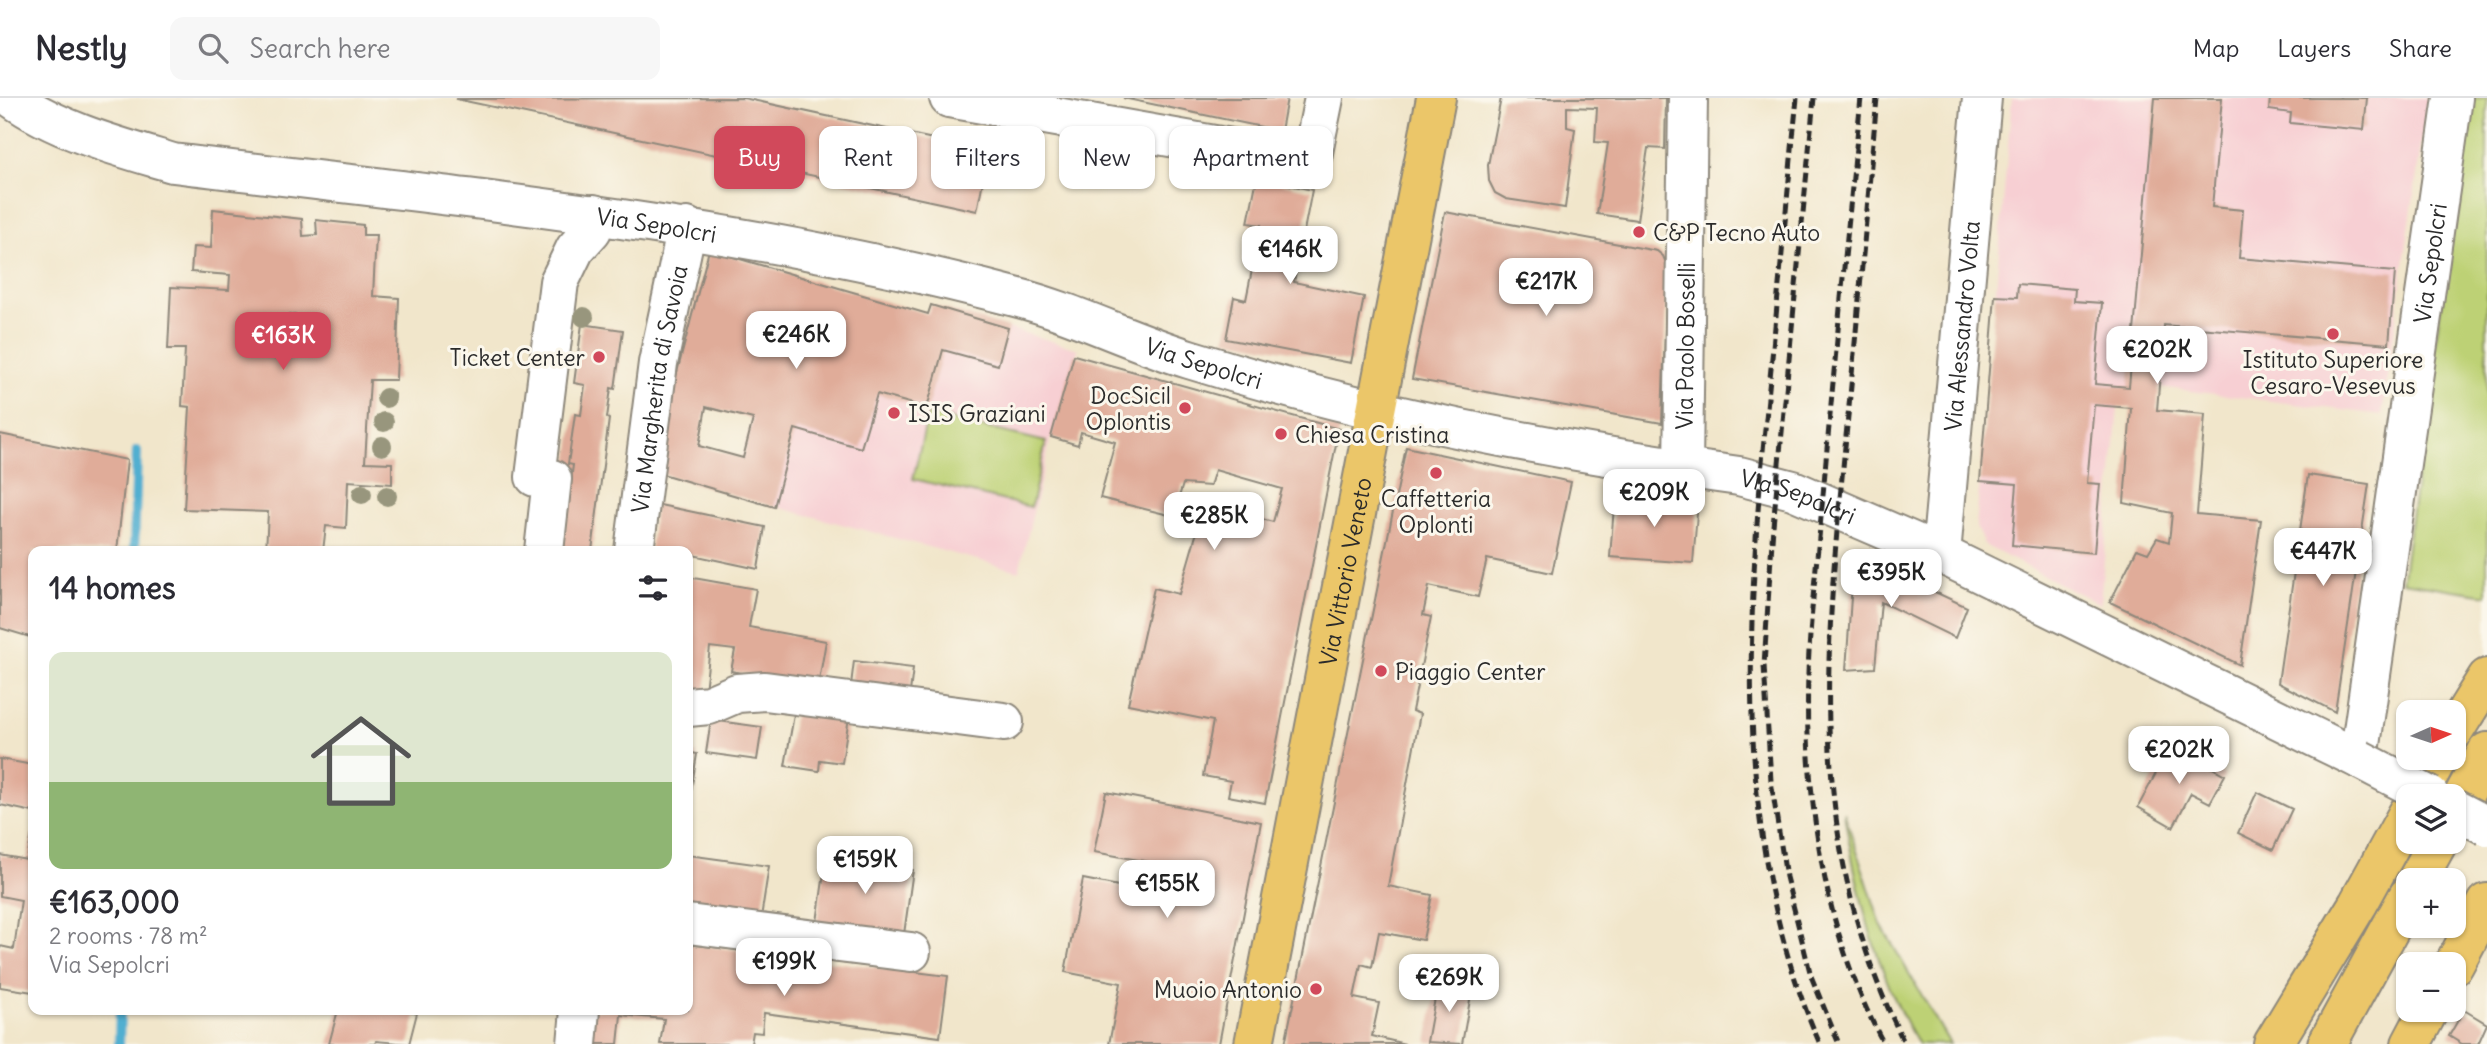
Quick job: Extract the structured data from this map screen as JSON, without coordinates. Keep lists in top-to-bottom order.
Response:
{
  "streets": {
    "main road": ["Via Vittorio Veneto"],
    "street": [
      "Via Sepolcri",
      "Via Alessandro Volta",
      "Via Paolo Boselli",
      "Via Margherita di Savoia"
    ]
  },
  "crossings": [
    ["Via Sepolcri", "Via Alessandro Volta"],
    ["Via Sepolcri", "Via Paolo Boselli"],
    ["Via Sepolcri", "Via Margherita di Savoia"],
    ["Via Sepolcri", "Via Vittorio Veneto"]
  ],
  "places": [
    "C&P Tecno Auto",
    "Istituto Superiore Cesaro-Vesevus",
    "Ticket Center",
    "DocSicil Oplontis",
    "ISIS Graziani",
    "Chiesa Cristina",
    "Caffetteria Oplonti",
    "Piaggio Center",
    "Muoio Antonio"
  ],
  "north": "right",
  "page": {
    "header": "Nestly",
    "search": "Search here",
    "nav": ["Map", "Layers", "Share"],
    "chip": [
      "Buy",
      "Rent",
      "Filters",
      "New",
      "Apartment"
    ],
    "price": [
      "€146K",
      "€217K",
      "€246K",
      "€163K",
      "€202K",
      "€209K",
      "€285K",
      "€447K",
      "€395K",
      "€202K",
      "€159K",
      "€155K",
      "€199K",
      "€269K"
    ],
    "heading": "14 homes",
    "list": [
      {
        "name": "€163,000",
        "note": "2 rooms · 78 m² · Via Sepolcri"
      }
    ],
    "map_buttons": ["+", "−"]
  }
}
